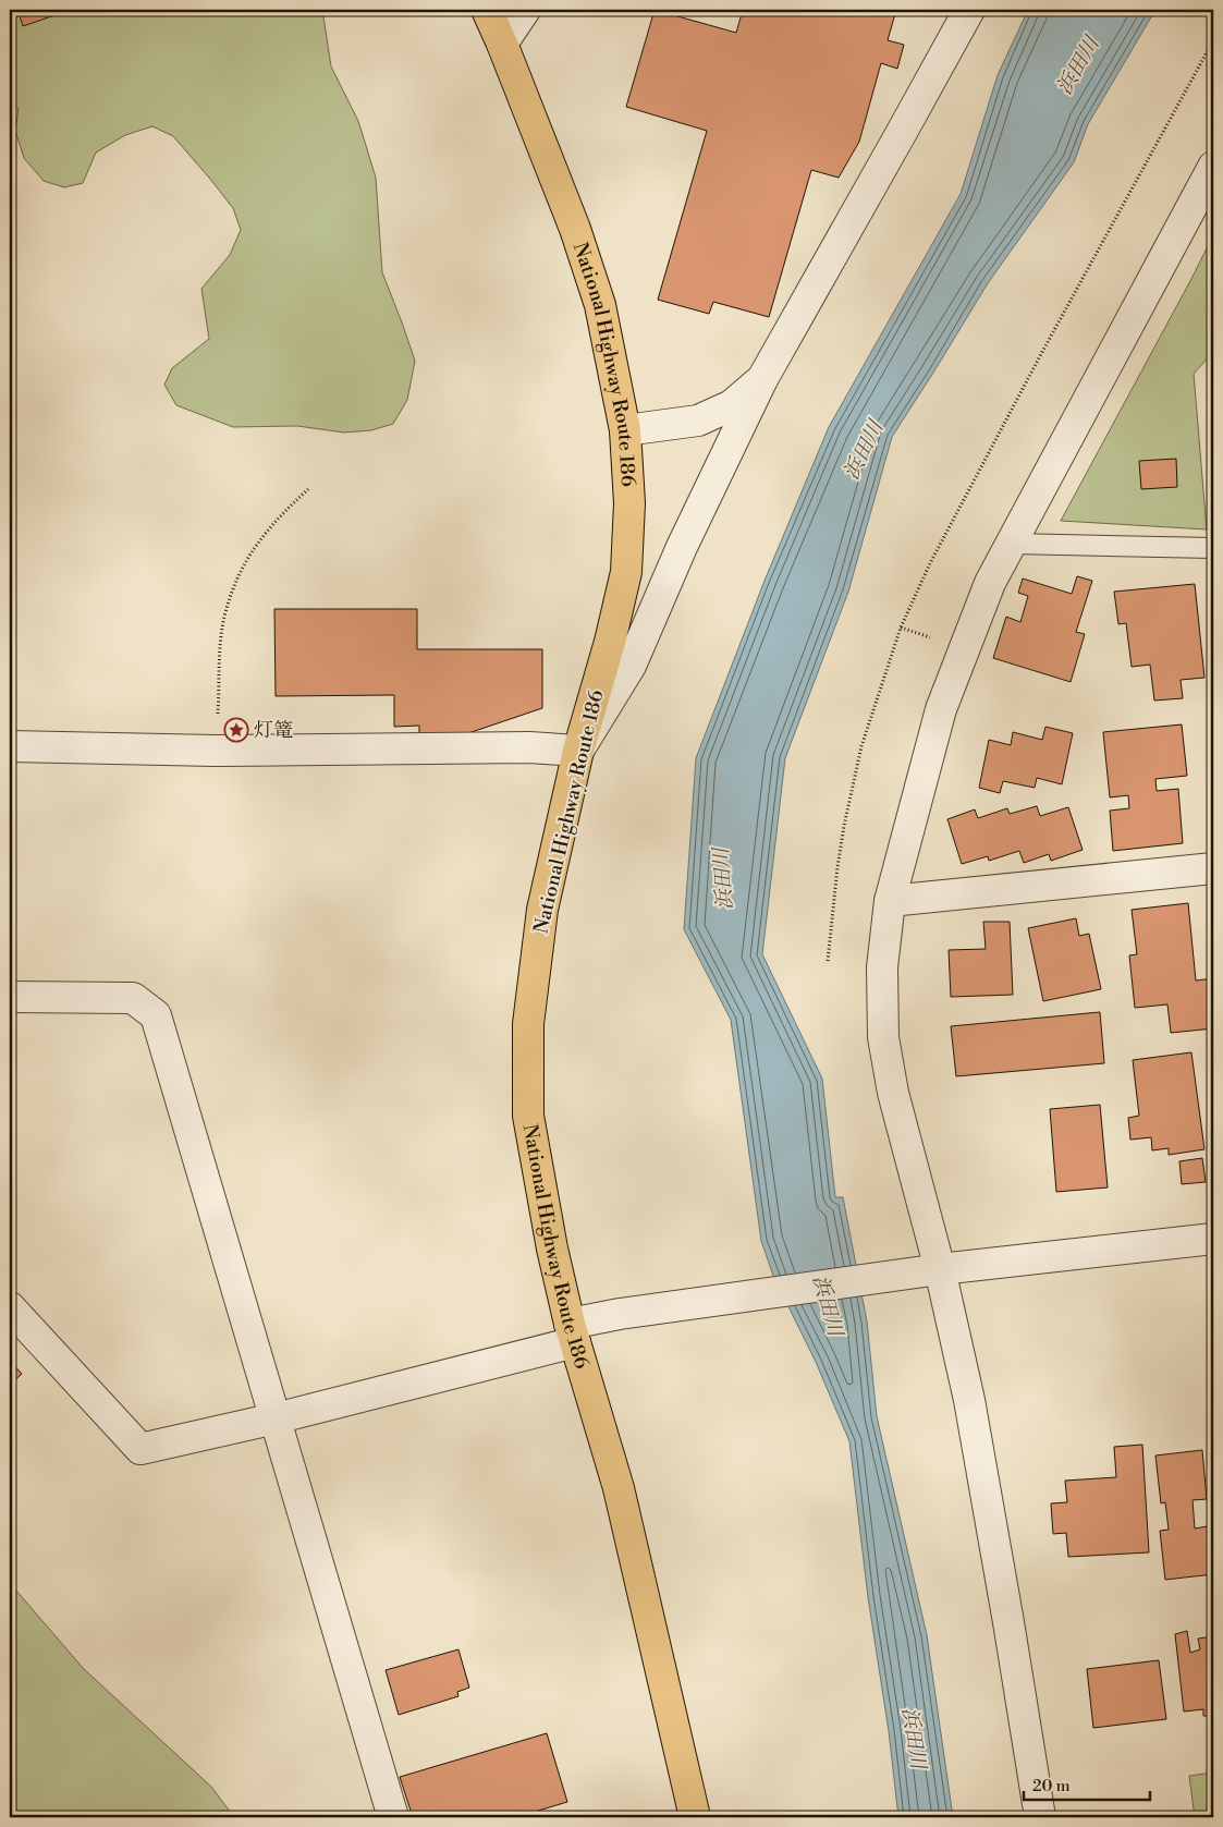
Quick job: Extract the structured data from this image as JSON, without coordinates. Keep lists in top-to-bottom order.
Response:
{
  "streets": {
    "highway": ["National Highway Route 186"]
  },
  "water": ["浜田川"],
  "places": {
    "place": ["灯篭"]
  },
  "scale_bar": "20 m"
}
